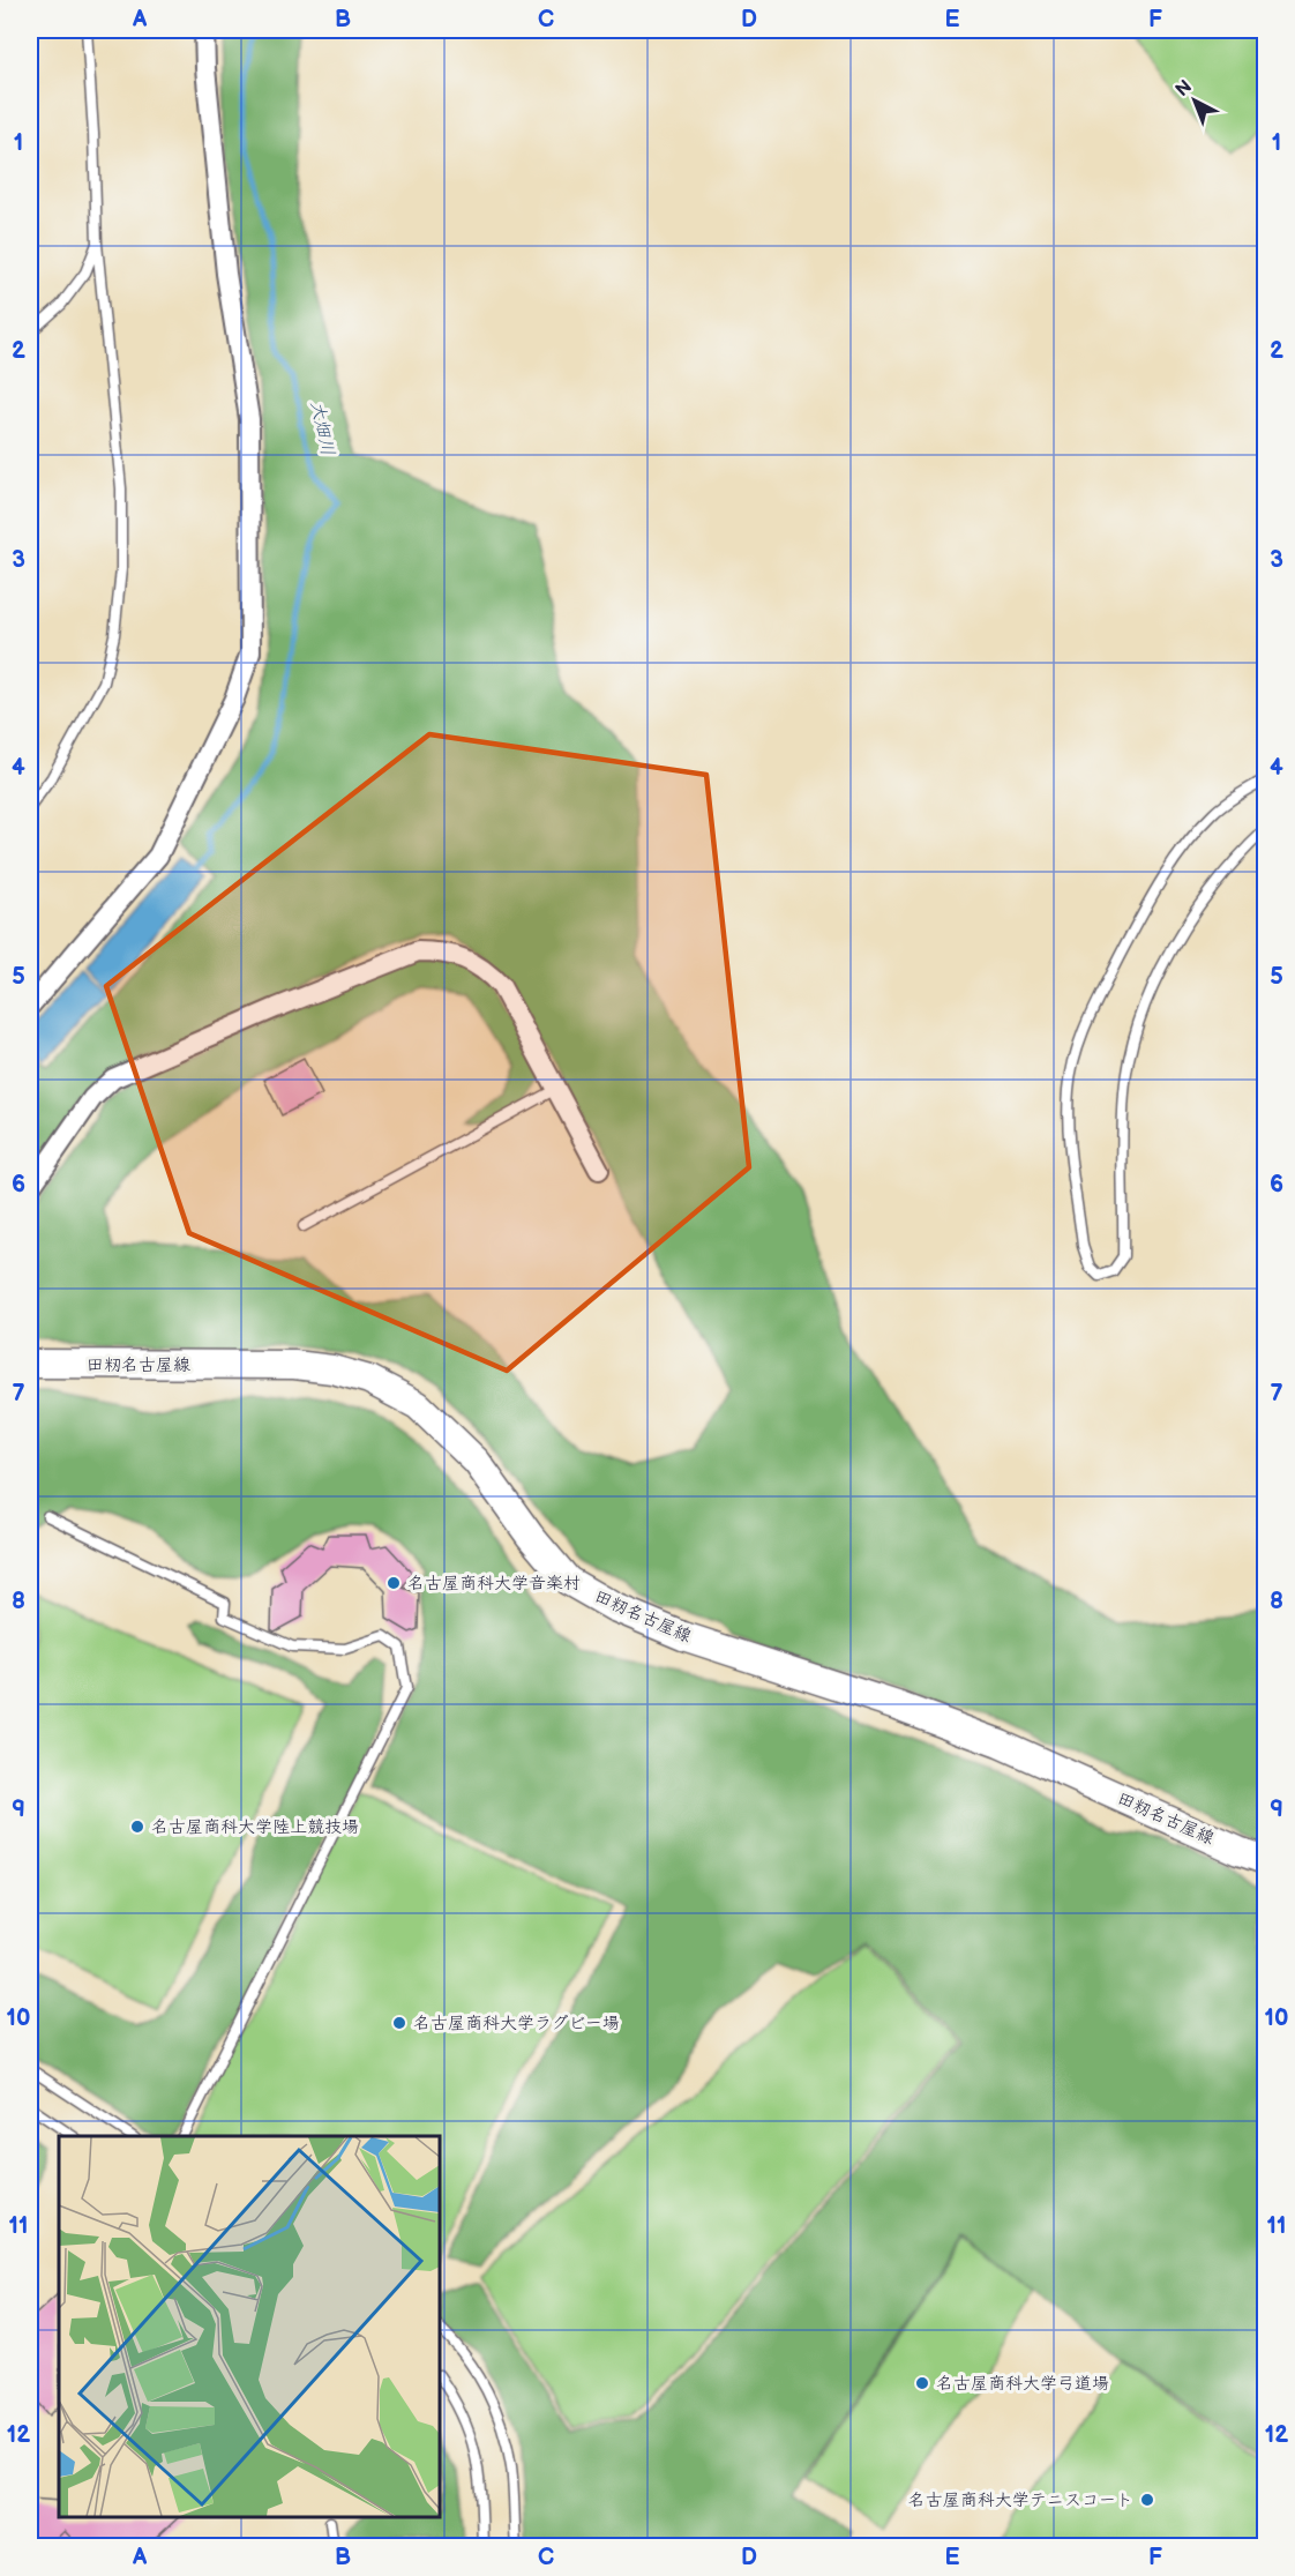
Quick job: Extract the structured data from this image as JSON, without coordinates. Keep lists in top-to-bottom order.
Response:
{
  "streets": {
    "main road": ["田籾名古屋線"]
  },
  "water": ["大畑川"],
  "places": [
    "名古屋商科大学音楽村",
    "名古屋商科大学陸上競技場",
    "名古屋商科大学ラグビー場",
    "名古屋商科大学弓道場",
    "名古屋商科大学テニスコート"
  ],
  "north": "top left",
  "grid": {
    "columns": [
      "A",
      "B",
      "C",
      "D",
      "E",
      "F"
    ],
    "rows": [
      "1",
      "2",
      "3",
      "4",
      "5",
      "6",
      "7",
      "8",
      "9",
      "10",
      "11",
      "12"
    ]
  }
}
